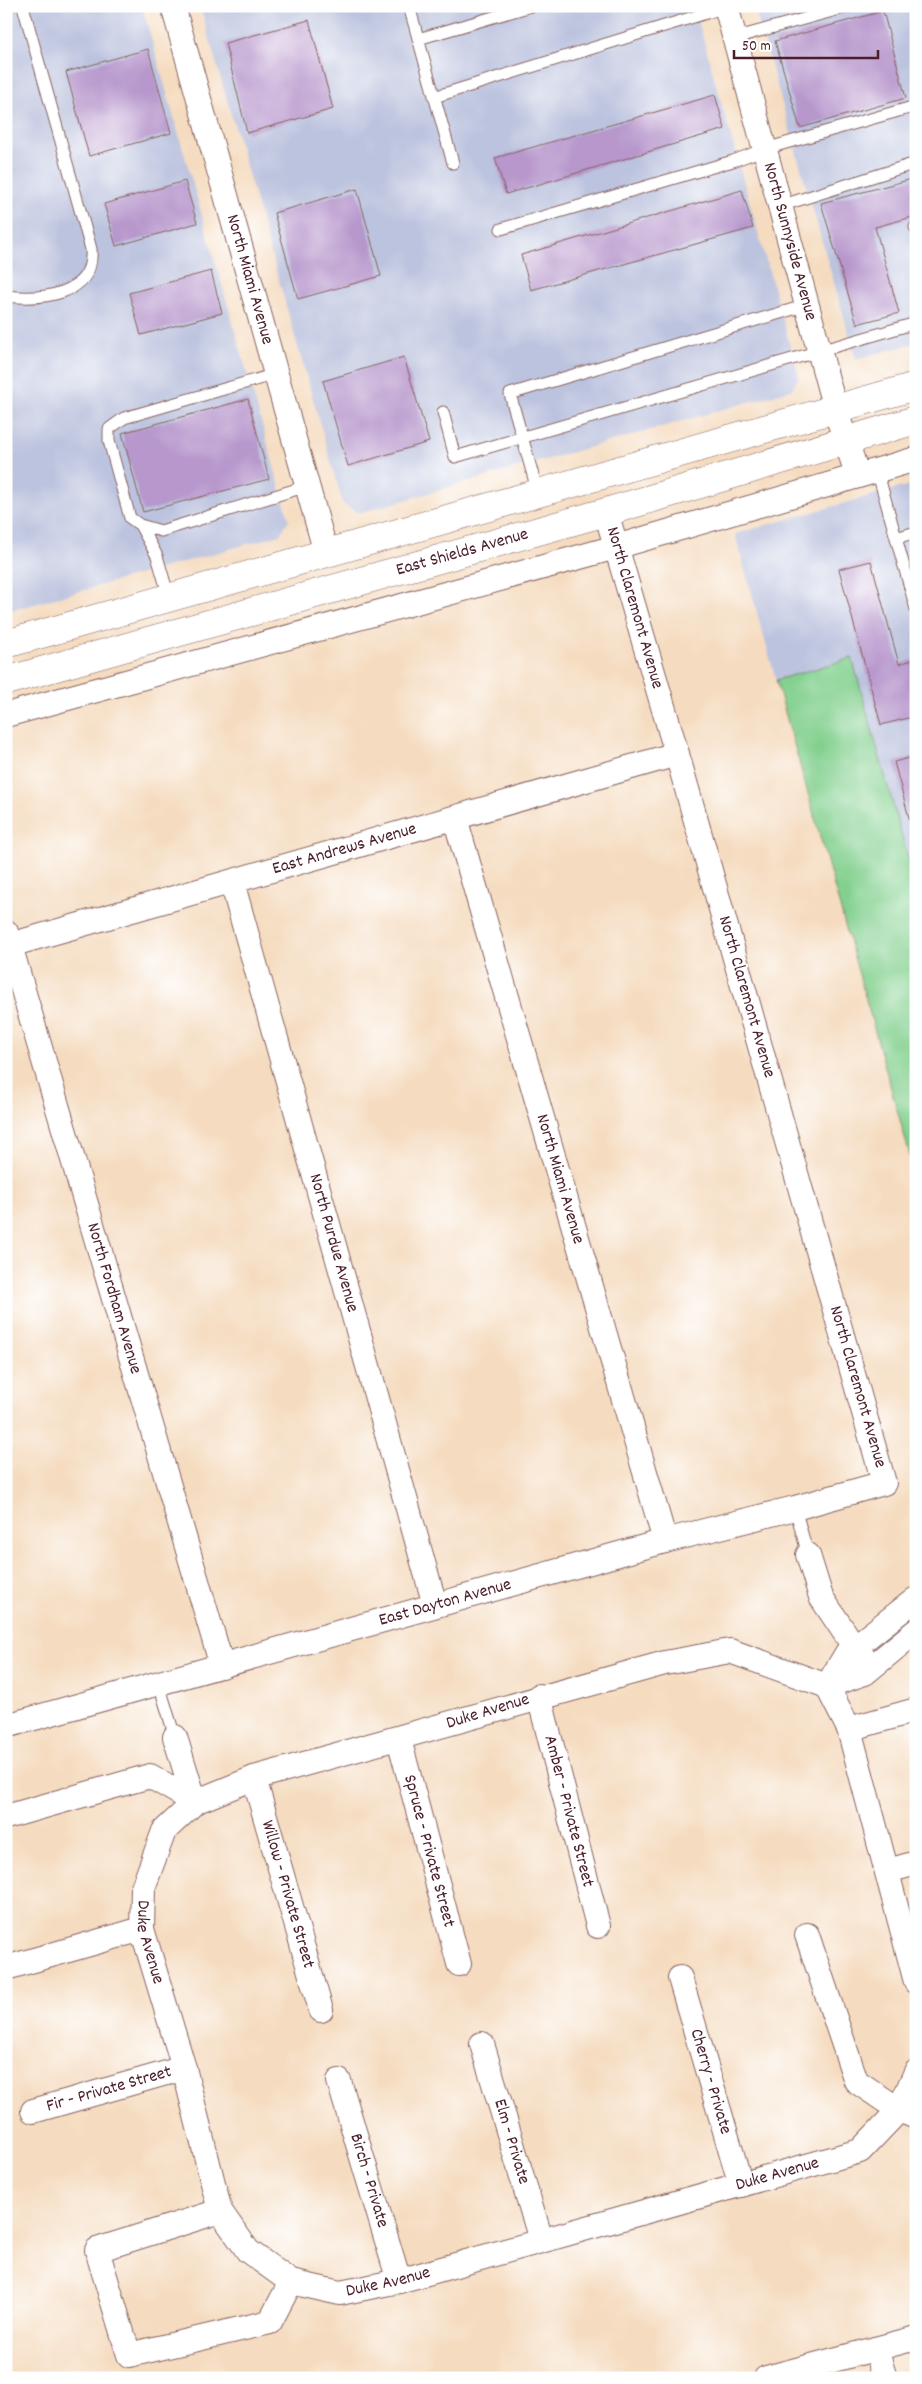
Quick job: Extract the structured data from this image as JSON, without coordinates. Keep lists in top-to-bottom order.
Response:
{
  "streets": {
    "main road": ["East Shields Avenue"],
    "street": [
      "North Sunnyside Avenue",
      "North Miami Avenue",
      "North Claremont Avenue",
      "East Andrews Avenue",
      "North Purdue Avenue",
      "North Fordham Avenue",
      "East Dayton Avenue",
      "Duke Avenue",
      "Amber - Private Street",
      "Spruce - Private Street",
      "Willow - Private Street",
      "Cherry - Private",
      "Fir - Private Street",
      "Elm - Private",
      "Birch - Private"
    ]
  },
  "crossings": [
    ["North Sunnyside Avenue", "East Shields Avenue"],
    ["North Miami Avenue", "East Shields Avenue"],
    ["North Miami Avenue", "East Andrews Avenue"],
    ["North Miami Avenue", "East Dayton Avenue"],
    ["East Shields Avenue", "North Claremont Avenue"],
    ["North Claremont Avenue", "East Andrews Avenue"],
    ["North Claremont Avenue", "East Dayton Avenue"],
    ["East Andrews Avenue", "North Purdue Avenue"],
    ["East Andrews Avenue", "North Fordham Avenue"],
    ["North Purdue Avenue", "East Dayton Avenue"],
    ["North Fordham Avenue", "East Dayton Avenue"],
    ["Duke Avenue", "Amber - Private Street"],
    ["Duke Avenue", "Spruce - Private Street"],
    ["Duke Avenue", "Willow - Private Street"],
    ["Duke Avenue", "Cherry - Private"],
    ["Duke Avenue", "Fir - Private Street"],
    ["Duke Avenue", "Elm - Private"],
    ["Duke Avenue", "Birch - Private"]
  ],
  "scale_bar": "50 m"
}
